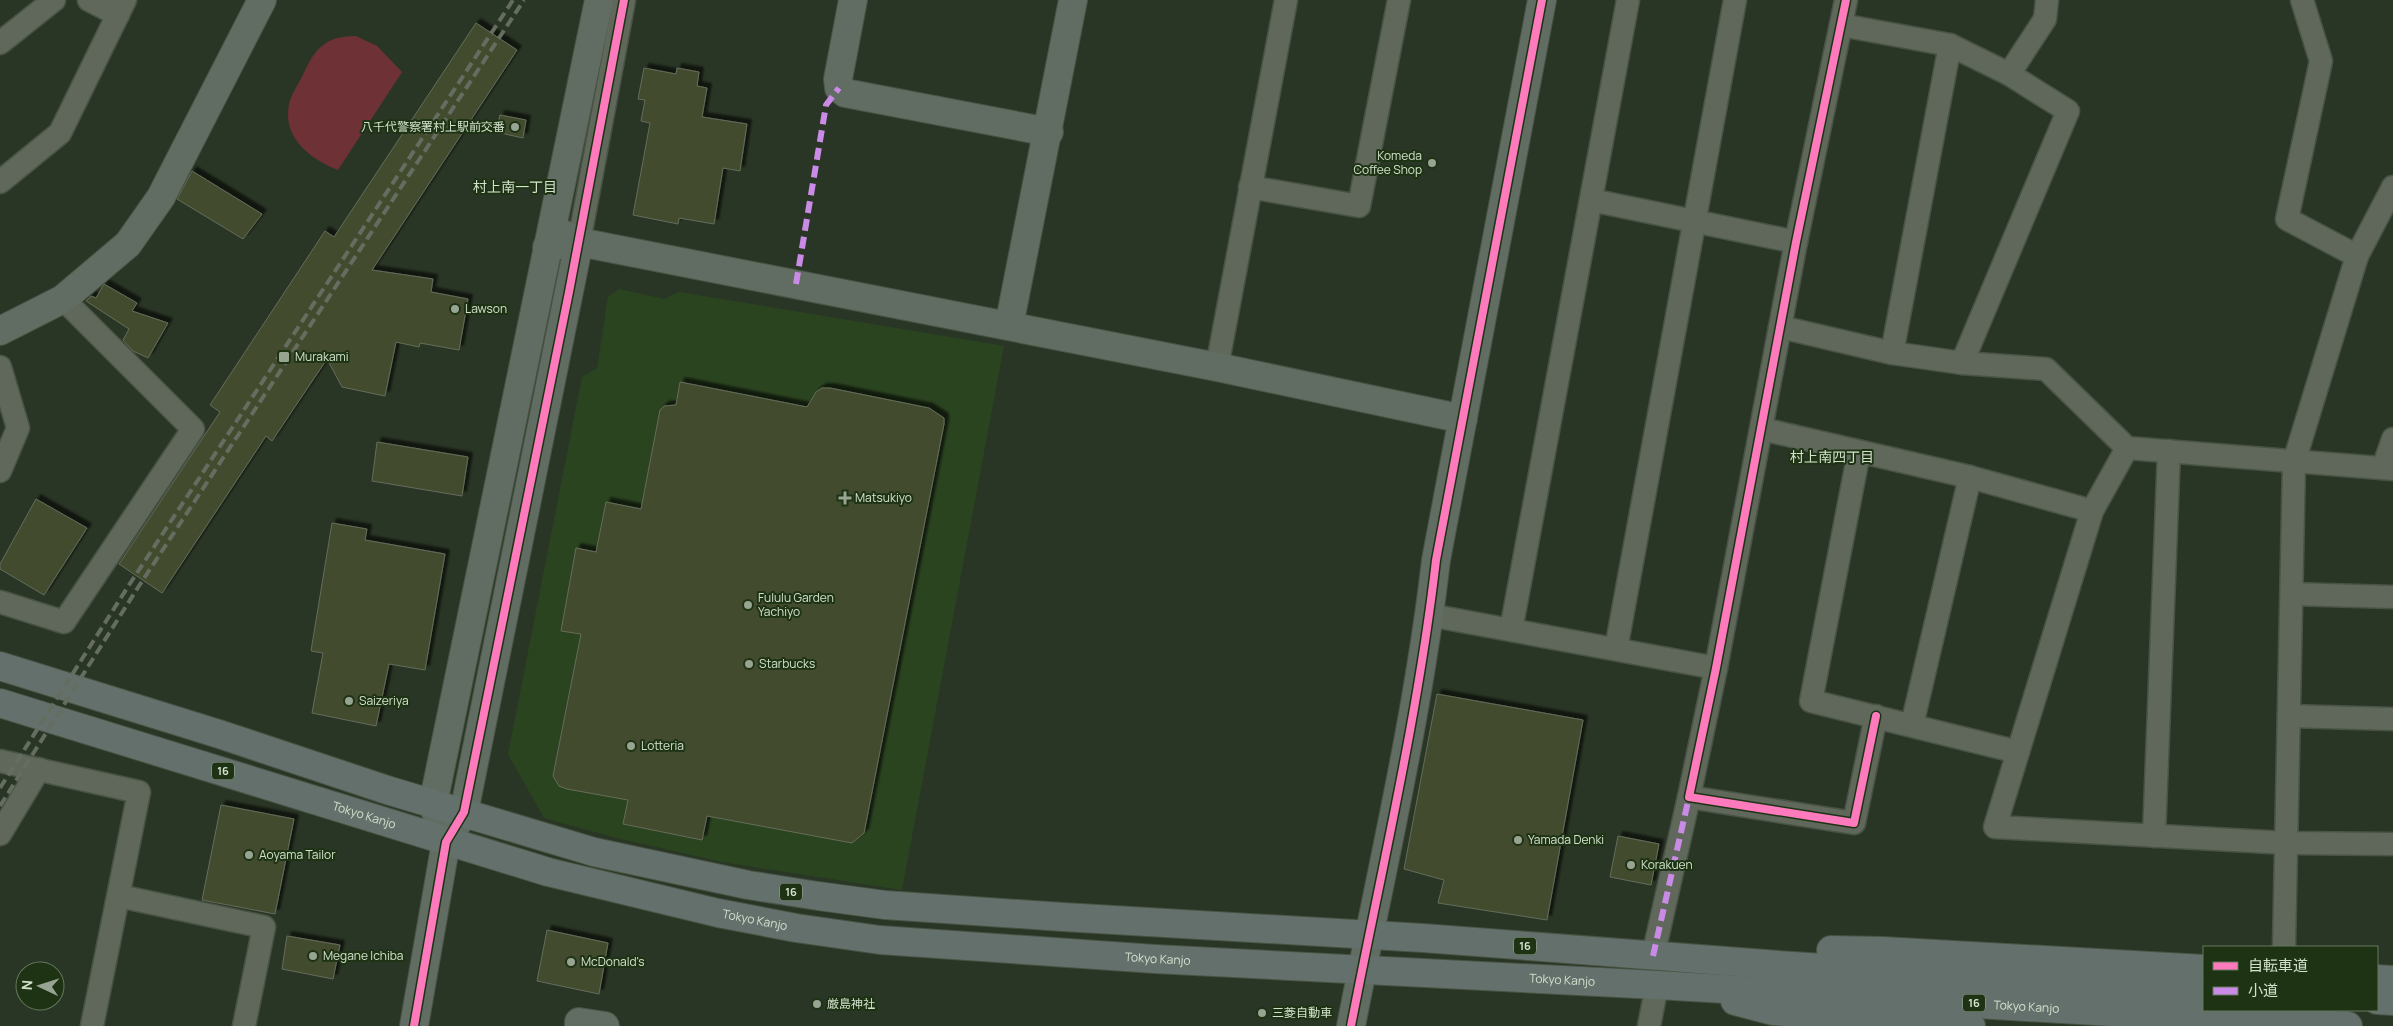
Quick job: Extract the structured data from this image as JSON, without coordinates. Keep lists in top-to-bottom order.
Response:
{
  "streets": {
    "highway": ["16", "Tokyo Kanjo"]
  },
  "crossings": [
    ["16", "Tokyo Kanjo"]
  ],
  "districts": ["村上南一丁目", "村上南四丁目"],
  "places": {
    "other": [
      "八千代警察署村上駅前交番",
      "Komeda Coffee Shop",
      "Lawson",
      "Fululu Garden Yachiyo",
      "Starbucks",
      "Saizeriya",
      "Lotteria",
      "Yamada Denki",
      "Aoyama Tailor",
      "Korakuen",
      "Megane Ichiba",
      "McDonald's",
      "厳島神社",
      "三菱自動車"
    ],
    "transit": ["Murakami"],
    "health": ["Matsukiyo"]
  },
  "legend": ["自転車道", "小道"],
  "north": "left"
}
